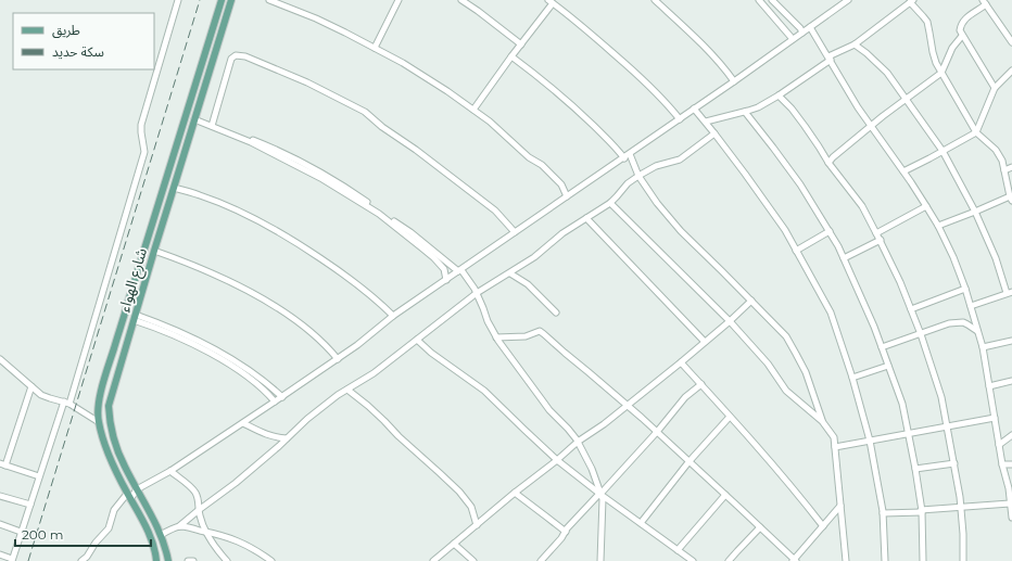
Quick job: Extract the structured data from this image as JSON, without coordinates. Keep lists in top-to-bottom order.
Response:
{
  "streets": {
    "main road": ["شارع الهواء"]
  },
  "legend": ["طريق", "سكة حديد"],
  "scale_bar": "200 m"
}
